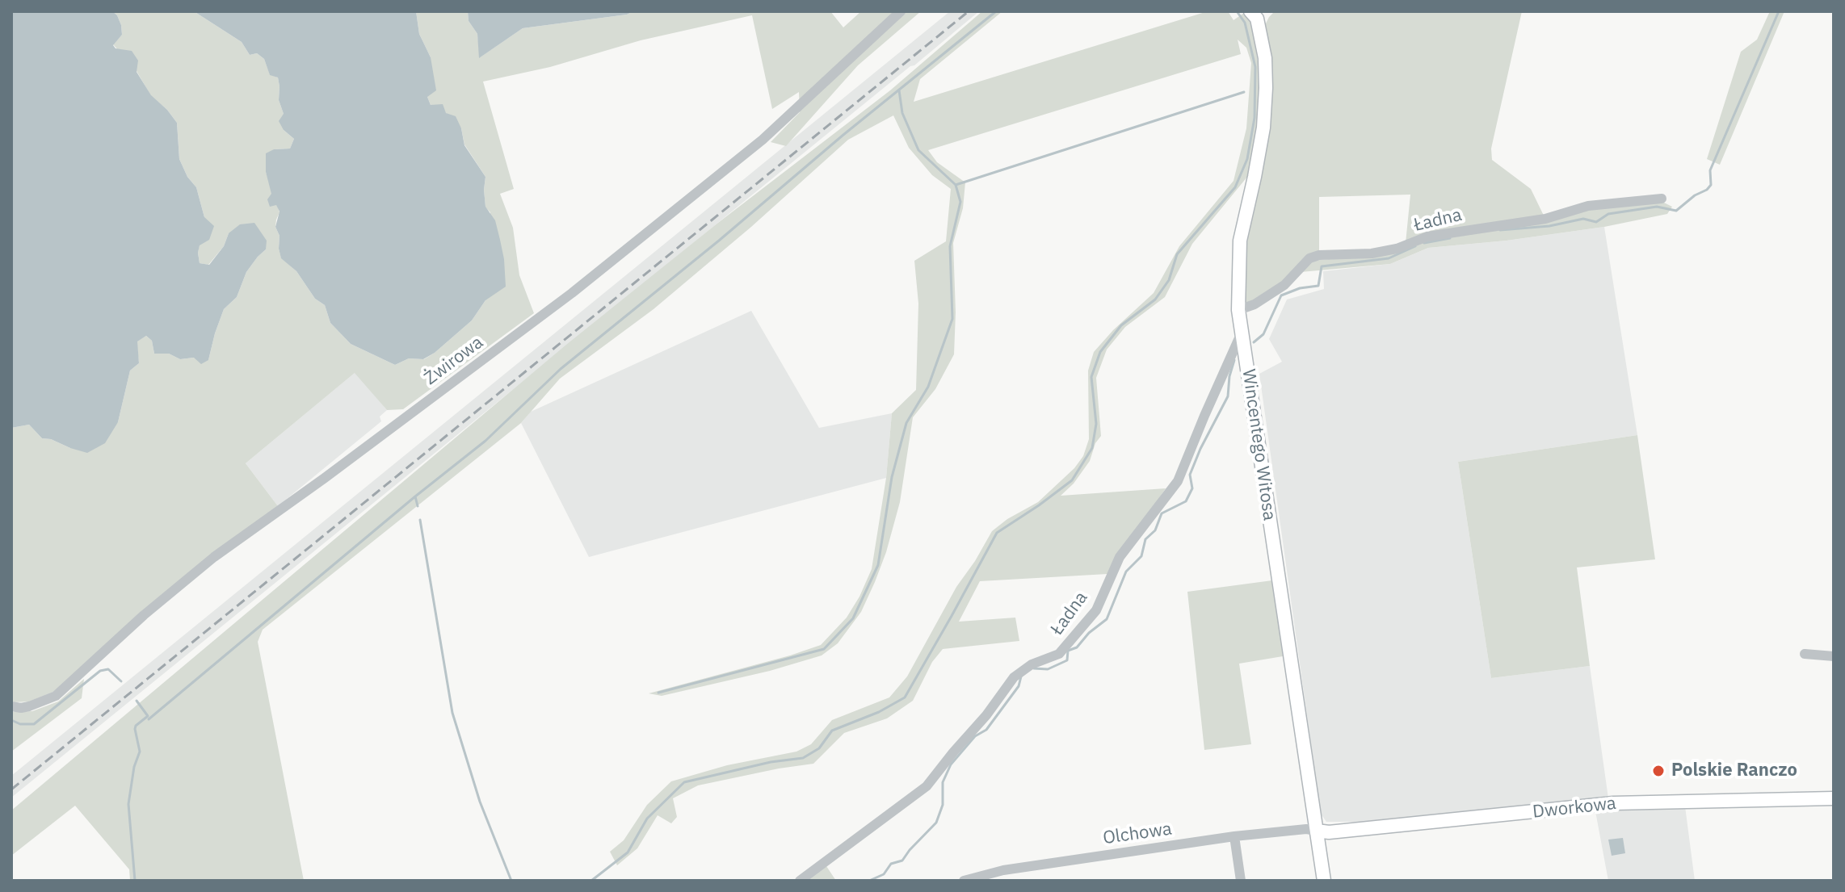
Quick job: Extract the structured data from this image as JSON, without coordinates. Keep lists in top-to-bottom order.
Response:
{
  "streets": {
    "street": [
      "Ładna",
      "Żwirowa",
      "Wincentego Witosa",
      "Dworkowa",
      "Olchowa"
    ]
  },
  "crossings": [
    ["Ładna", "Wincentego Witosa"],
    ["Wincentego Witosa", "Dworkowa"],
    ["Wincentego Witosa", "Olchowa"],
    ["Dworkowa", "Olchowa"]
  ],
  "places": ["Polskie Ranczo"]
}
